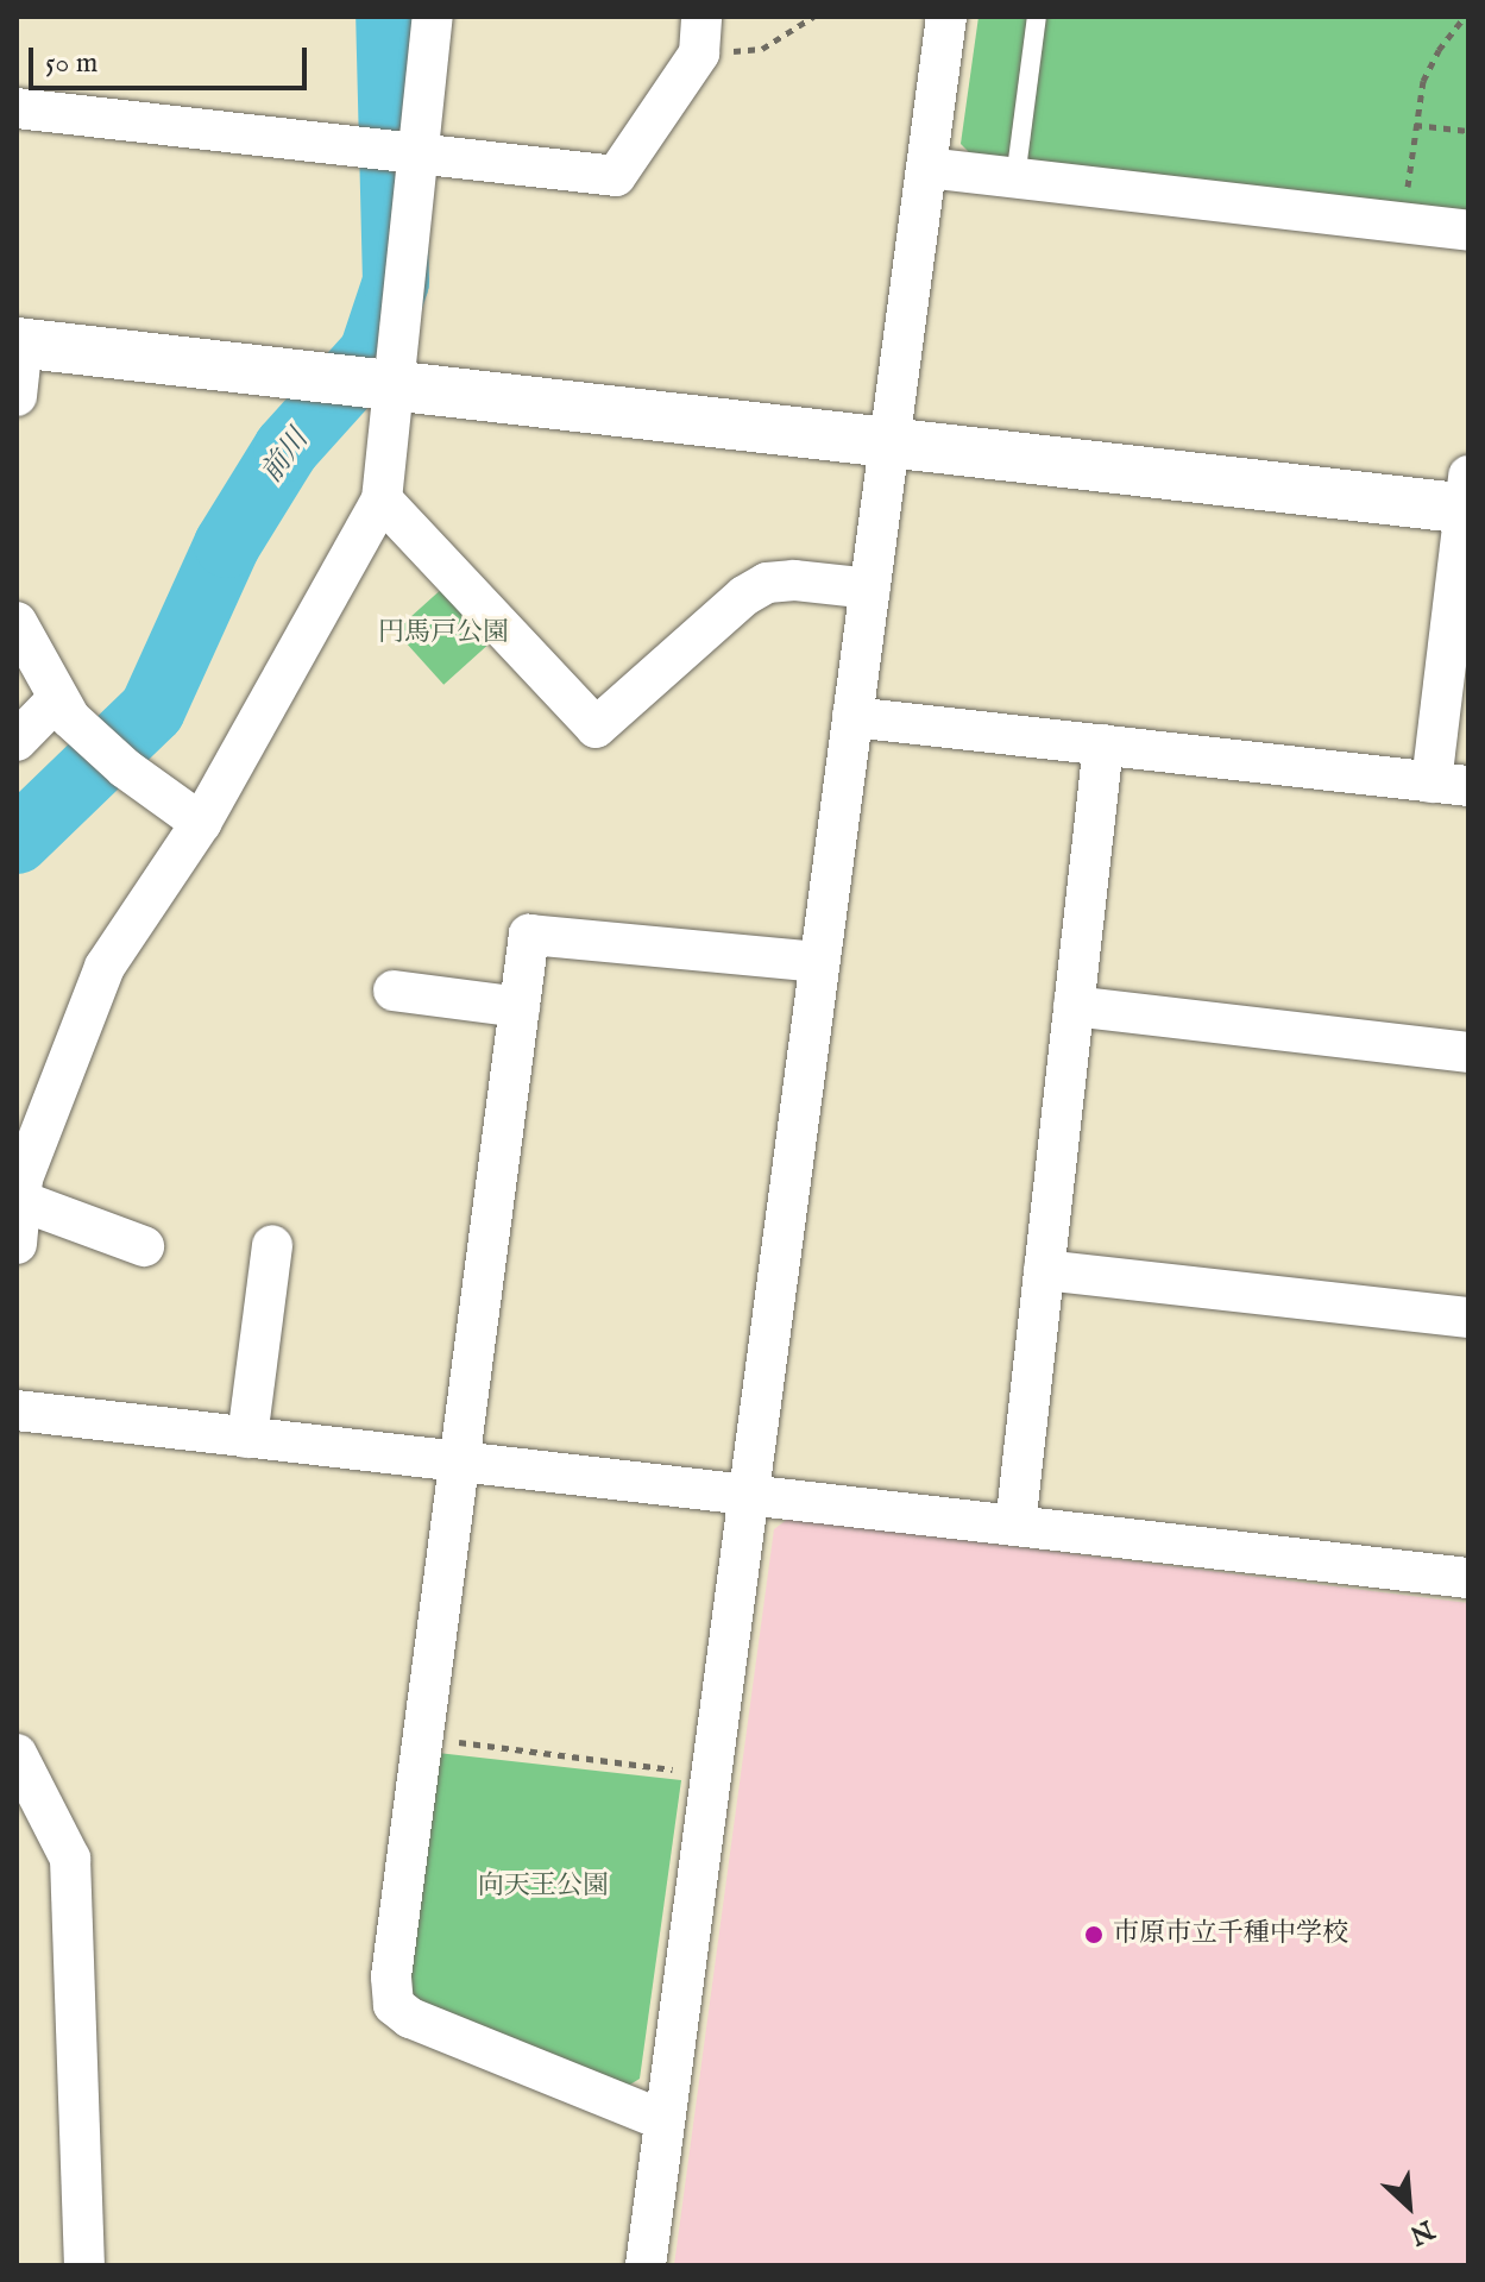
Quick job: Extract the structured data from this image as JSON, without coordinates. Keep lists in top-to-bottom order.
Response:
{
  "water": ["前川"],
  "parks": ["円馬戸公園", "向天王公園"],
  "places": ["市原市立千種中学校"],
  "scale_bar": "50 m",
  "north": "bottom right"
}
